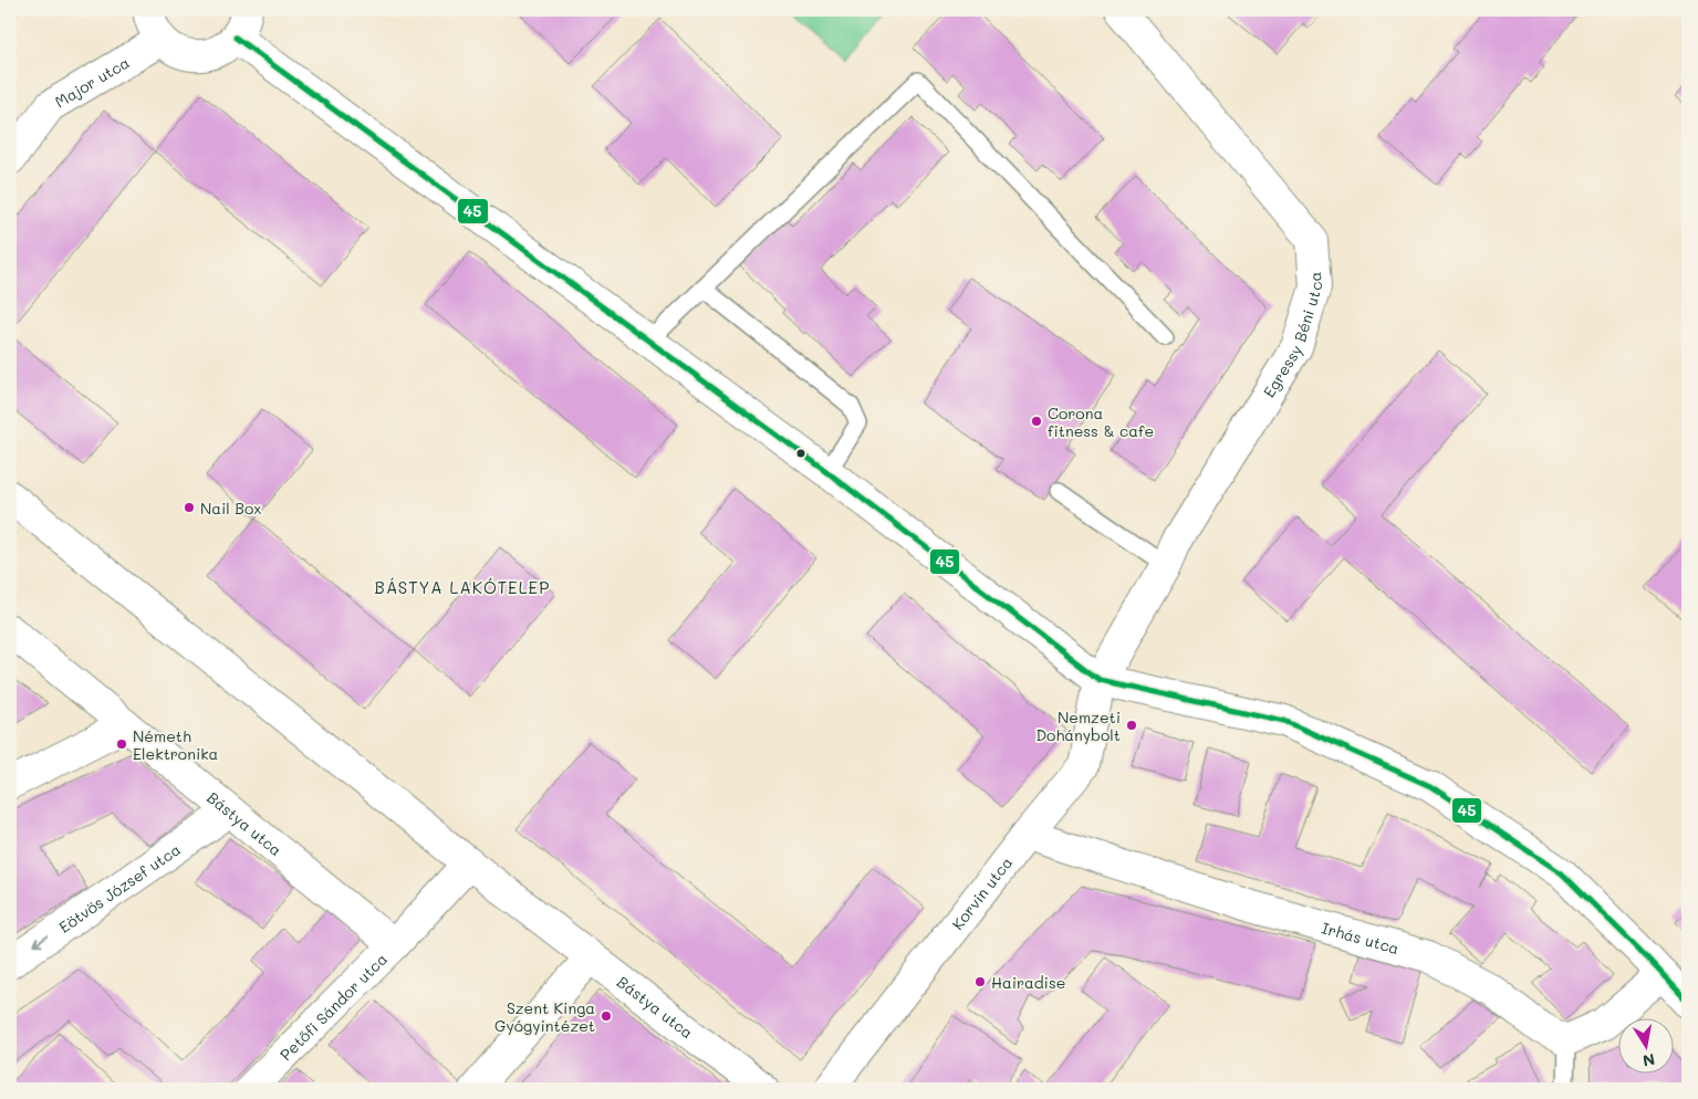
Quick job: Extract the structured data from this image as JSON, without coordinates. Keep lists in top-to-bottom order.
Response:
{
  "streets": {
    "street": [
      "Major utca",
      "Egressy Béni utca",
      "Bástya utca",
      "Eötvös József utca",
      "Korvin utca",
      "Irhás utca",
      "Petőfi Sándor utca"
    ]
  },
  "crossings": [
    ["Egressy Béni utca", "Korvin utca"],
    ["Bástya utca", "Eötvös József utca"],
    ["Bástya utca", "Petőfi Sándor utca"],
    ["Korvin utca", "Irhás utca"]
  ],
  "districts": ["BÁSTYA LAKÓTELEP"],
  "places": [
    "Corona fitness & cafe",
    "Nail Box",
    "Nemzeti Dohánybolt",
    "Németh Elektronika",
    "Hairadise",
    "Szent Kinga Gyógyintézet"
  ],
  "lines": ["transit line 45"],
  "north": "bottom"
}
